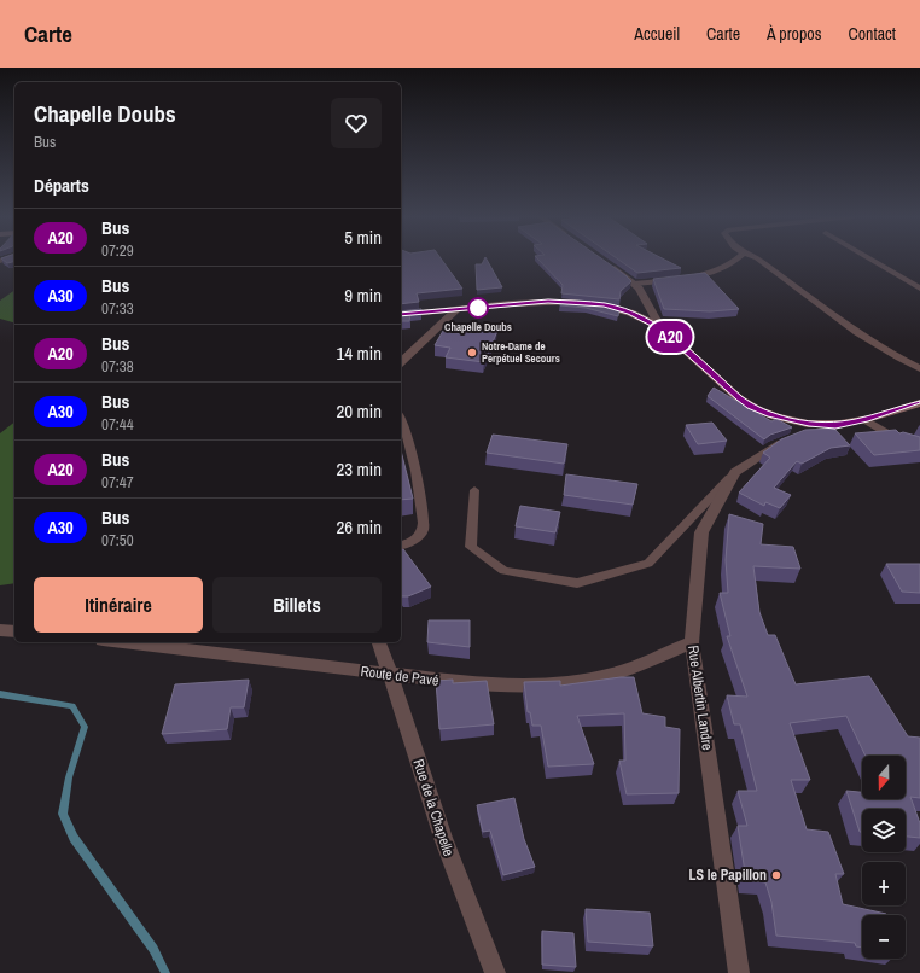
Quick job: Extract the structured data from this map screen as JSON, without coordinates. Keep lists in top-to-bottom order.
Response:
{
  "streets": {
    "street": ["Route de Pavé", "Rue Albertin Landre", "Rue de la Chapelle"]
  },
  "crossings": [
    ["Route de Pavé", "Rue Albertin Landre"],
    ["Route de Pavé", "Rue de la Chapelle"]
  ],
  "places": ["Chapelle Doubs", "Notre-Dame de Perpétuel Secours", "LS le Papillon"],
  "lines": ["bus line A20"],
  "north": "bottom",
  "page": {
    "header": "Carte",
    "nav": [
      "Accueil",
      "Carte",
      "À propos",
      "Contact"
    ],
    "on_map": "A20",
    "heading": [
      ["Chapelle Doubs", "Bus"],
      "Départs"
    ],
    "list": [
      {
        "mark": "A20",
        "name": "Bus",
        "note": "07:29",
        "value": "5 min"
      },
      {
        "mark": "A30",
        "name": "Bus",
        "note": "07:33",
        "value": "9 min"
      },
      {
        "mark": "A20",
        "name": "Bus",
        "note": "07:38",
        "value": "14 min"
      },
      {
        "mark": "A30",
        "name": "Bus",
        "note": "07:44",
        "value": "20 min"
      },
      {
        "mark": "A20",
        "name": "Bus",
        "note": "07:47",
        "value": "23 min"
      },
      {
        "mark": "A30",
        "name": "Bus",
        "note": "07:50",
        "value": "26 min"
      }
    ],
    "buttons": ["Itinéraire", "Billets"],
    "map_buttons": ["+", "−"]
  }
}
